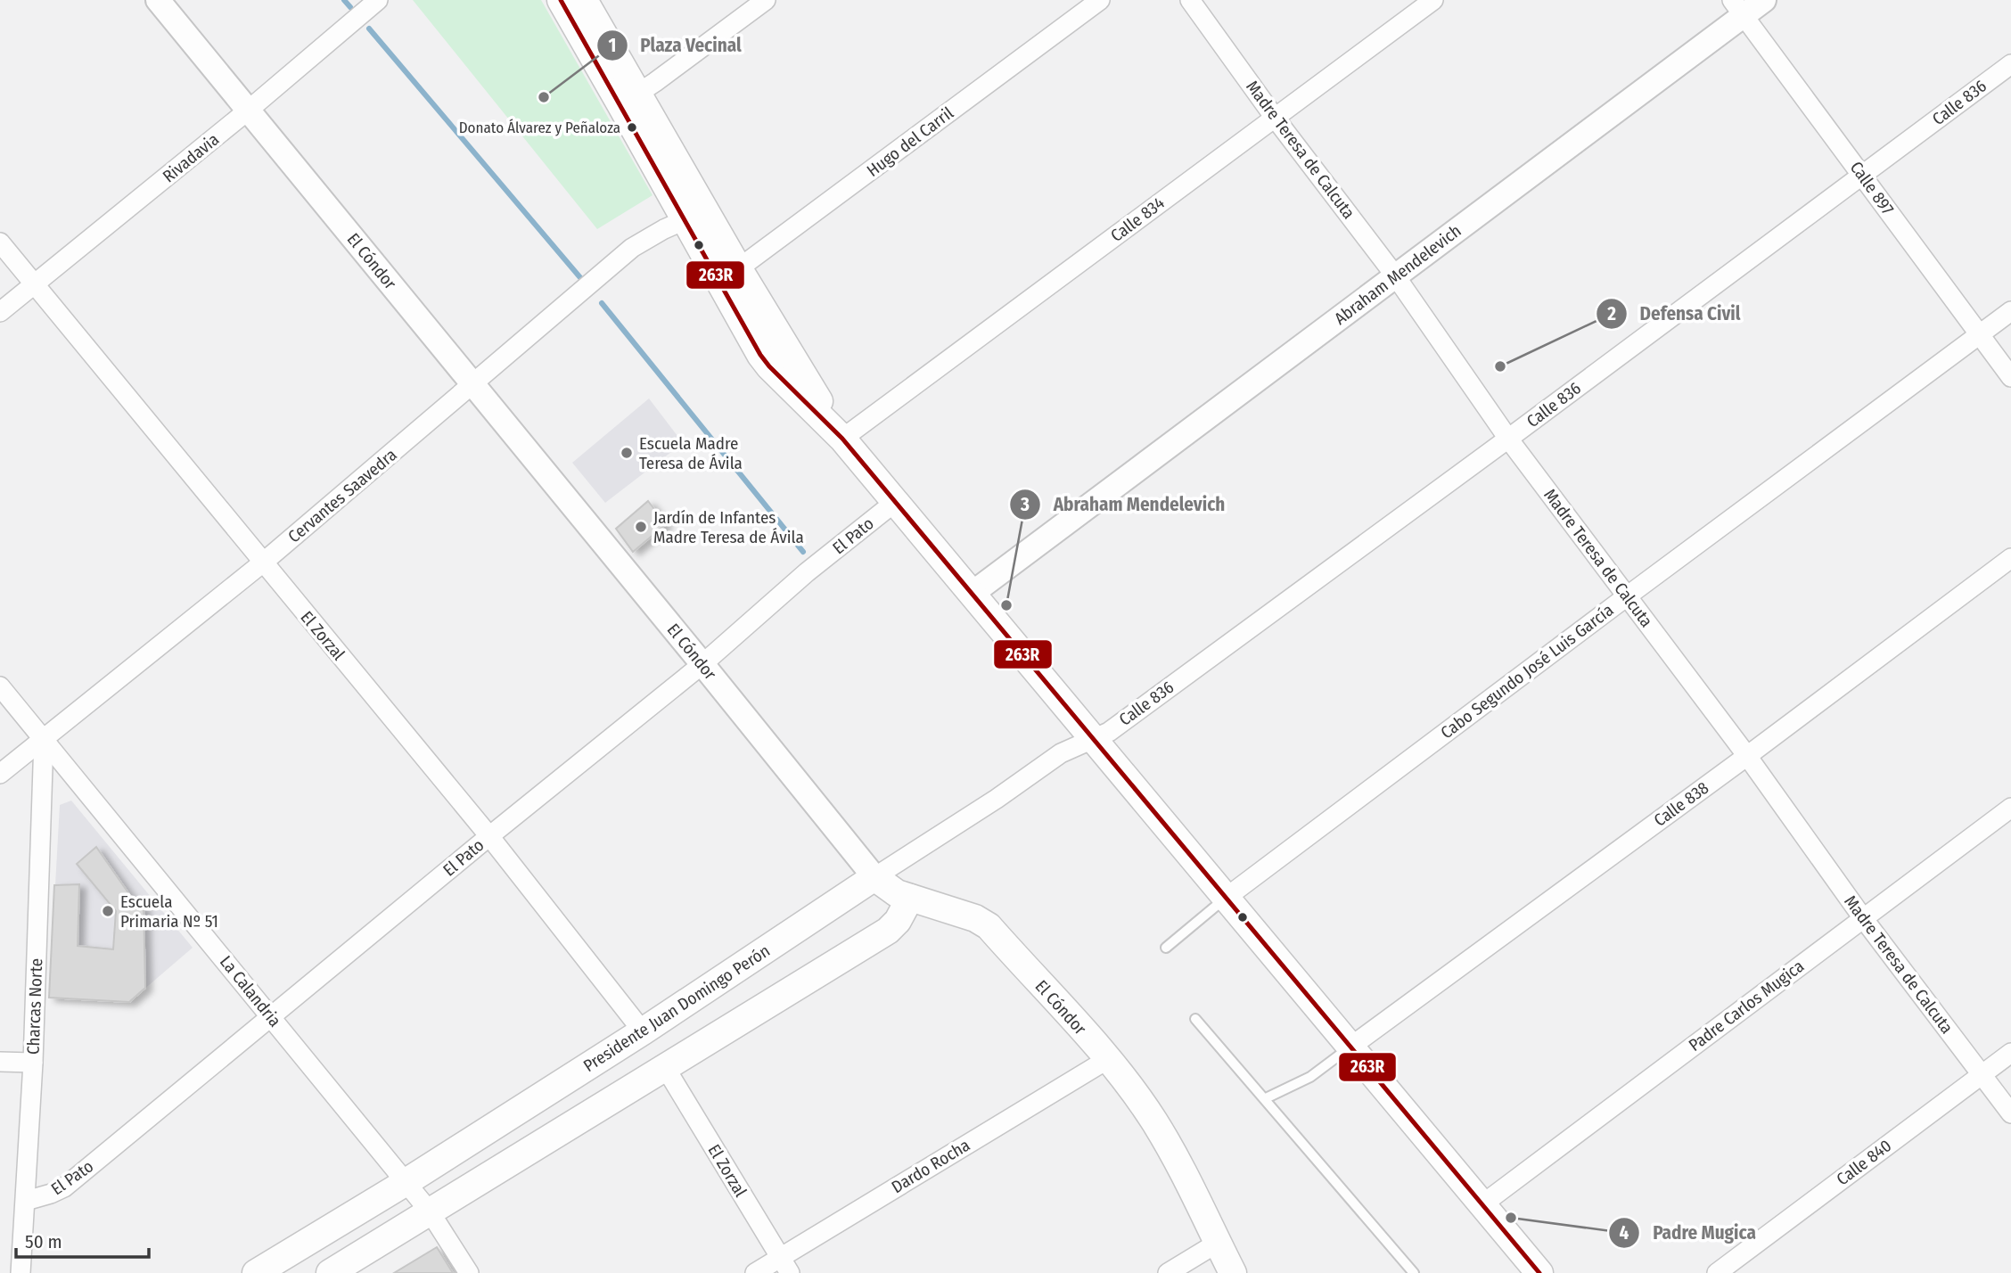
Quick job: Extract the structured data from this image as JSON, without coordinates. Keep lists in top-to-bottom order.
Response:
{
  "streets": {
    "main road": ["El Cóndor", "Presidente Juan Domingo Perón"],
    "street": [
      "Calle 836",
      "Hugo del Carril",
      "Madre Teresa de Calcuta",
      "Rivadavia",
      "Calle 897",
      "Calle 834",
      "Abraham Mendelevich",
      "Cervantes Saavedra",
      "El Pato",
      "El Zorzal",
      "Cabo Segundo José Luis García",
      "Calle 838",
      "La Calandria",
      "Padre Carlos Mugica",
      "Charcas Norte",
      "Calle 840",
      "Dardo Rocha"
    ]
  },
  "crossings": [
    ["Calle 836", "Madre Teresa de Calcuta"],
    ["Calle 836", "Calle 897"],
    ["Calle 836", "Presidente Juan Domingo Perón"],
    ["Madre Teresa de Calcuta", "Calle 834"],
    ["Madre Teresa de Calcuta", "Abraham Mendelevich"],
    ["Madre Teresa de Calcuta", "Cabo Segundo José Luis García"],
    ["Madre Teresa de Calcuta", "Calle 838"],
    ["Madre Teresa de Calcuta", "Padre Carlos Mugica"],
    ["Madre Teresa de Calcuta", "Calle 840"],
    ["Rivadavia", "El Cóndor"],
    ["Rivadavia", "El Zorzal"],
    ["Calle 897", "Abraham Mendelevich"],
    ["Calle 897", "Cabo Segundo José Luis García"],
    ["El Cóndor", "Cervantes Saavedra"],
    ["El Cóndor", "El Pato"],
    ["El Cóndor", "Presidente Juan Domingo Perón"],
    ["El Cóndor", "Dardo Rocha"],
    ["Cervantes Saavedra", "El Zorzal"],
    ["Cervantes Saavedra", "La Calandria"],
    ["Cervantes Saavedra", "Charcas Norte"],
    ["El Pato", "El Zorzal"],
    ["El Pato", "La Calandria"],
    ["El Pato", "Charcas Norte"],
    ["El Zorzal", "Presidente Juan Domingo Perón"],
    ["El Zorzal", "Dardo Rocha"],
    ["La Calandria", "Charcas Norte"],
    ["La Calandria", "Presidente Juan Domingo Perón"]
  ],
  "places": [
    "Plaza Vecinal",
    "Donato Álvarez y Peñaloza",
    "Defensa Civil",
    "Escuela Madre Teresa de Ávila",
    "Jardín de Infantes Madre Teresa de Ávila",
    "Abraham Mendelevich",
    "Escuela Primaria Nº 51",
    "Padre Mugica"
  ],
  "lines": ["transit line 263R"],
  "scale_bar": "50 m"
}
